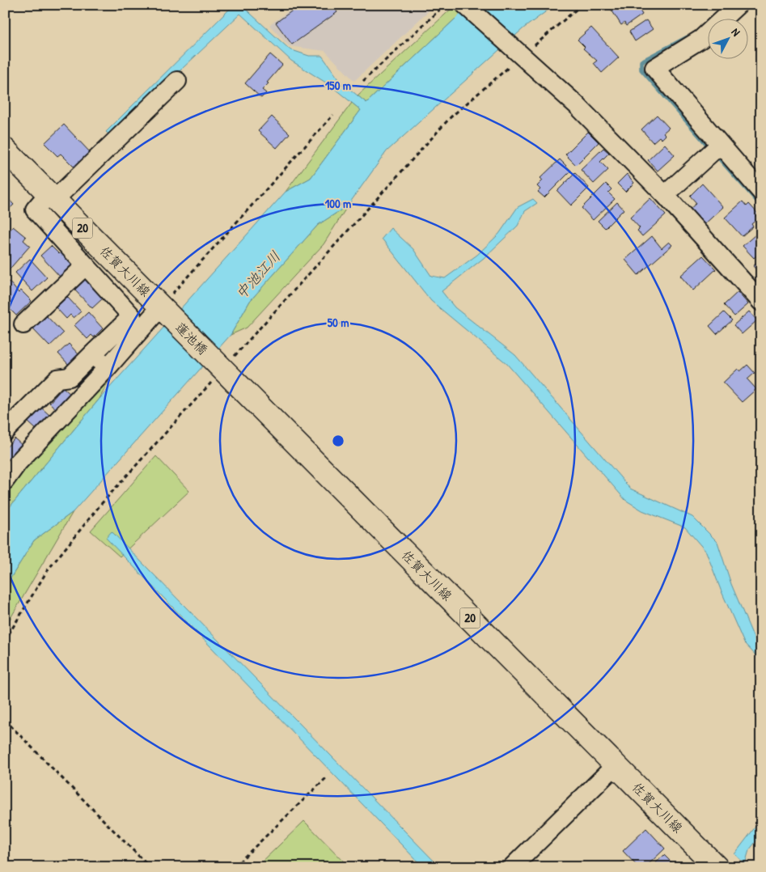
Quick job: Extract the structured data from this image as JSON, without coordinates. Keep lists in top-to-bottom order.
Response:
{
  "streets": {
    "main road": ["20", "佐賀大川線", "蓮池橋"]
  },
  "crossings": [
    ["佐賀大川線", "蓮池橋"]
  ],
  "water": ["中池江川"],
  "north": "top right",
  "rings": ["150 m", "100 m", "50 m"]
}
